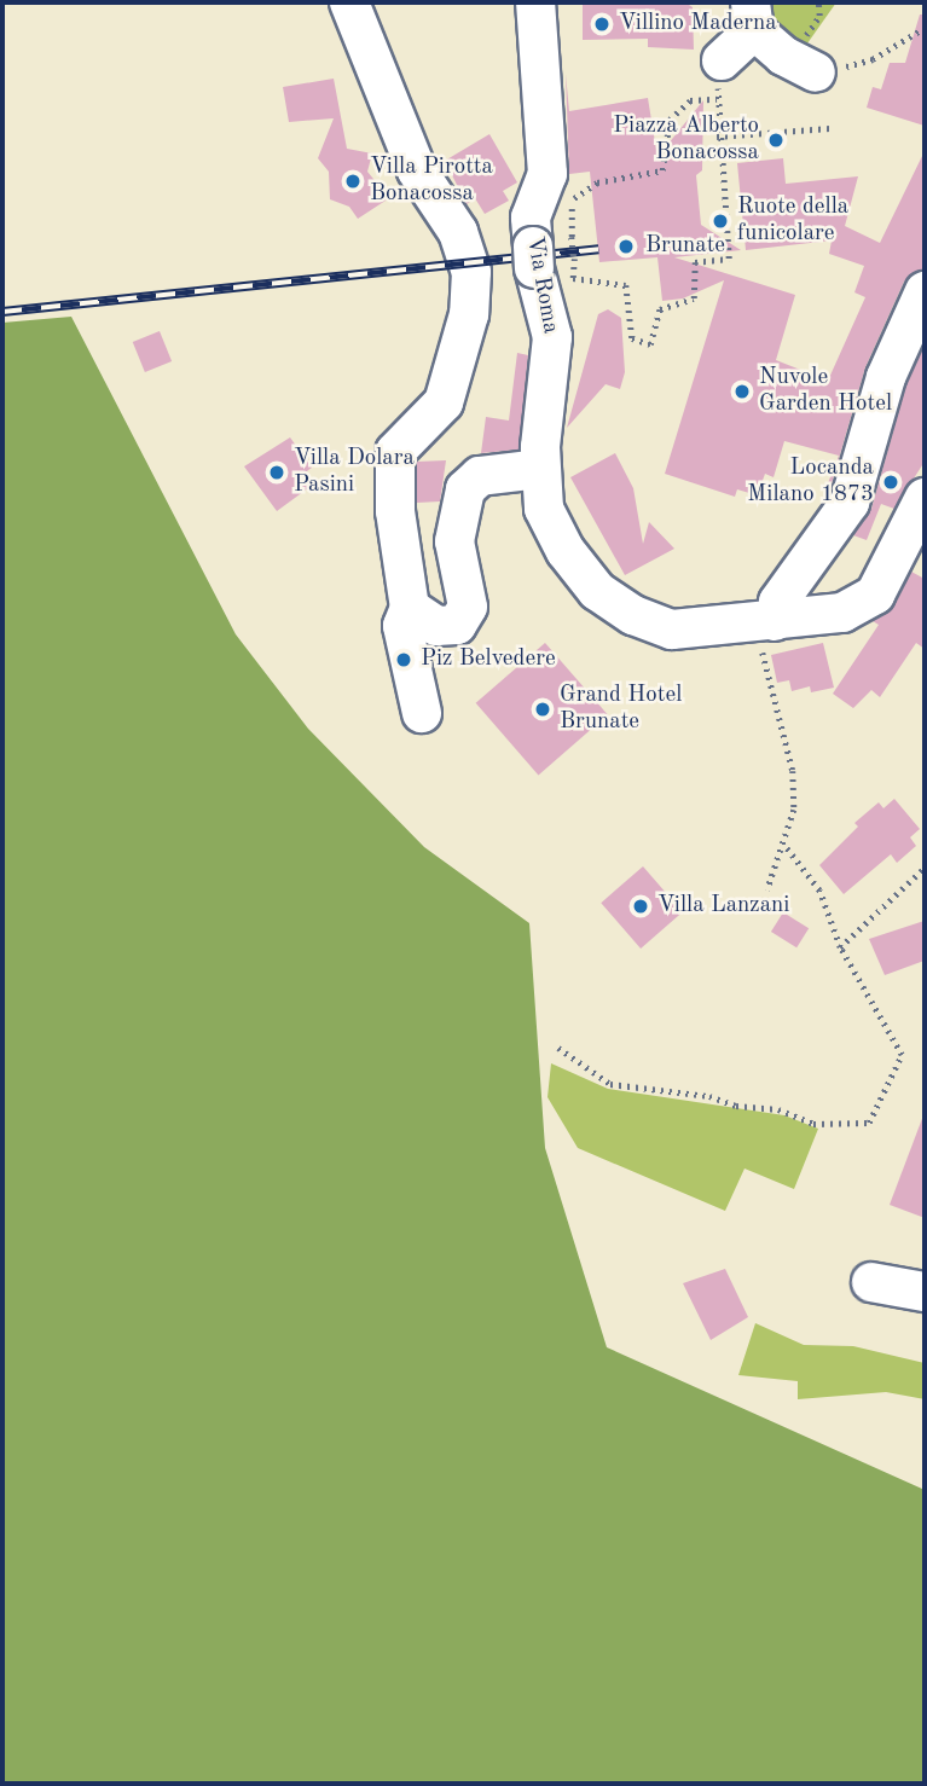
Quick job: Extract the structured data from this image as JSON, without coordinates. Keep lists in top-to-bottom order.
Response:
{
  "streets": {
    "street": ["Via Roma"]
  },
  "places": [
    "Villino Maderna",
    "Piazza Alberto Bonacossa",
    "Villa Pirotta Bonacossa",
    "Ruote della funicolare",
    "Brunate",
    "Nuvole Garden Hotel",
    "Villa Dolara Pasini",
    "Locanda Milano 1873",
    "Piz Belvedere",
    "Grand Hotel Brunate",
    "Villa Lanzani"
  ]
}
